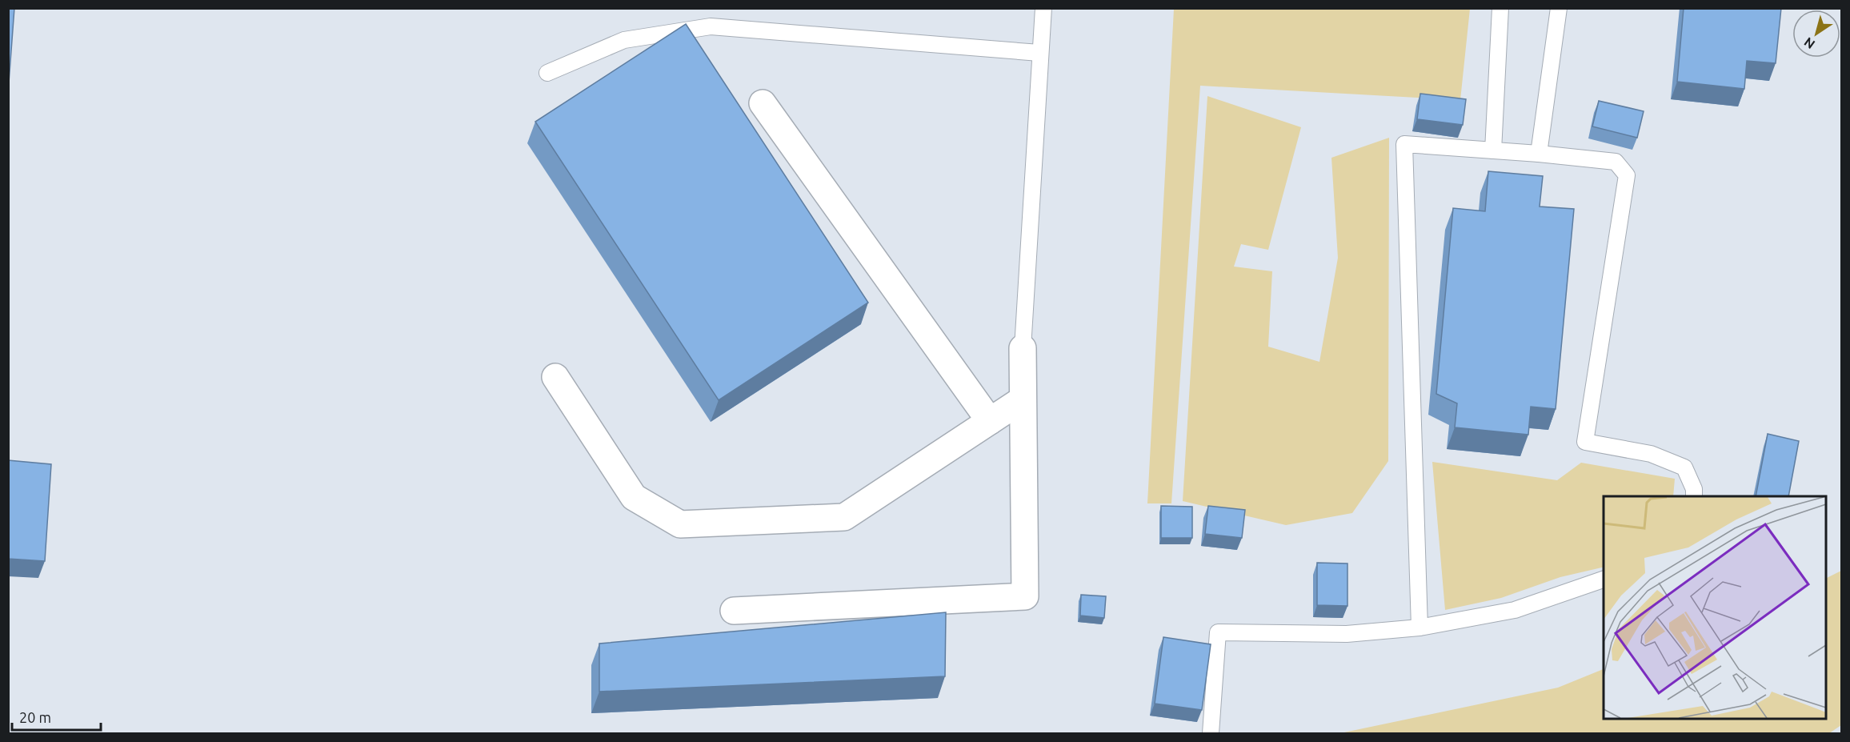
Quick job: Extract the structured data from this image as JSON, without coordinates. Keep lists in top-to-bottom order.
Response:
{
  "scale_bar": "20 m",
  "north": "bottom left"
}
